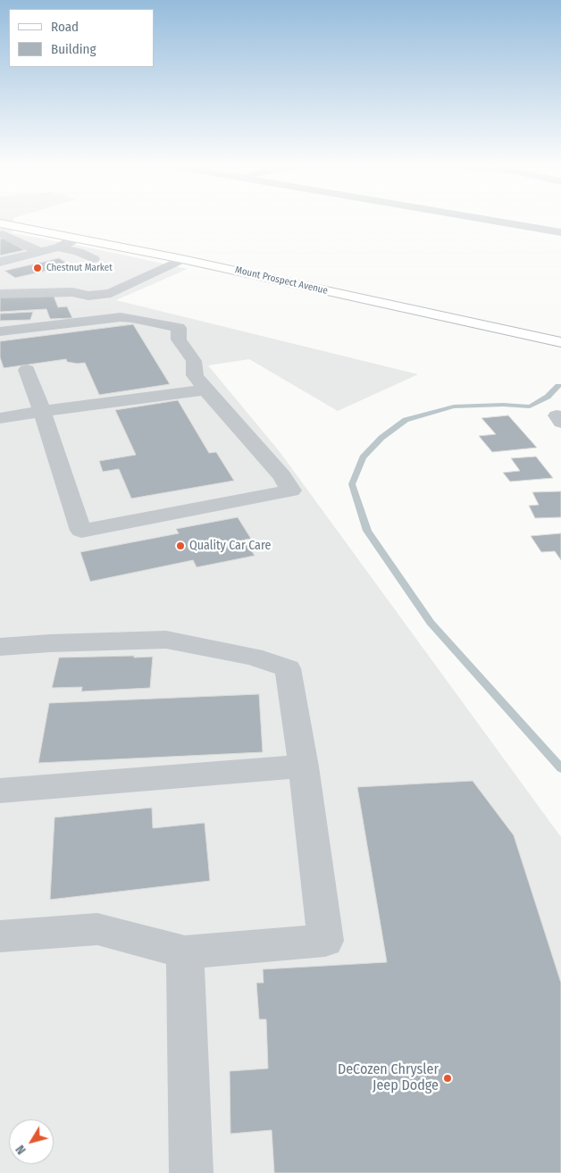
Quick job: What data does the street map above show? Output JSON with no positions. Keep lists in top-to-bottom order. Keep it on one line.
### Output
{"streets":{"main road":["Mount Prospect Avenue"]},"places":["Chestnut Market","Quality Car Care","DeCozen Chrysler Jeep Dodge"],"legend":["Road","Building"],"north":"bottom left"}
